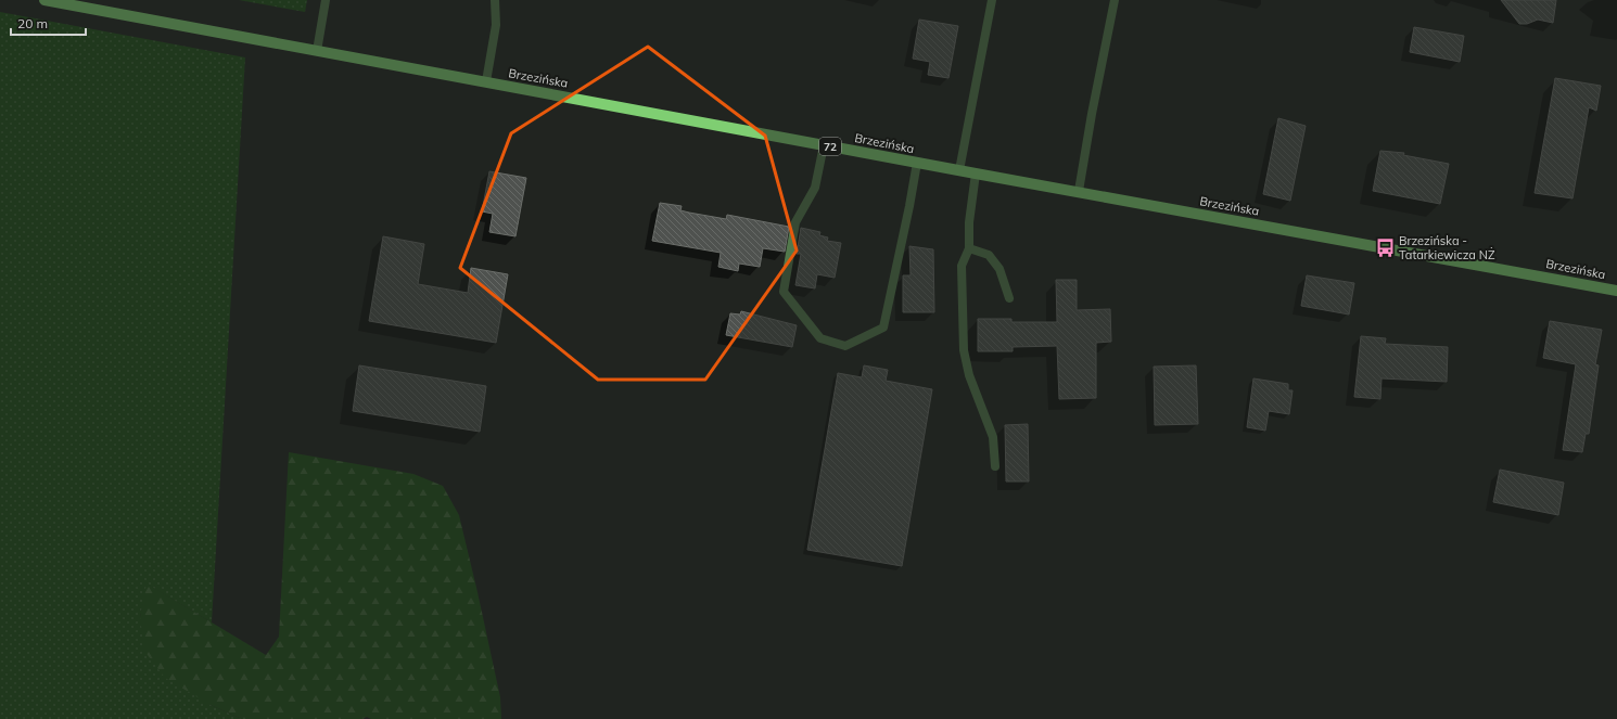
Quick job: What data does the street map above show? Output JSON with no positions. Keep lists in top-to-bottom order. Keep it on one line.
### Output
{"streets":{"main road":["Brzezińska","72"]},"places":{"bus stop":["Brzezińska - Tatarkiewicza NŻ"]},"scale_bar":"20 m"}
